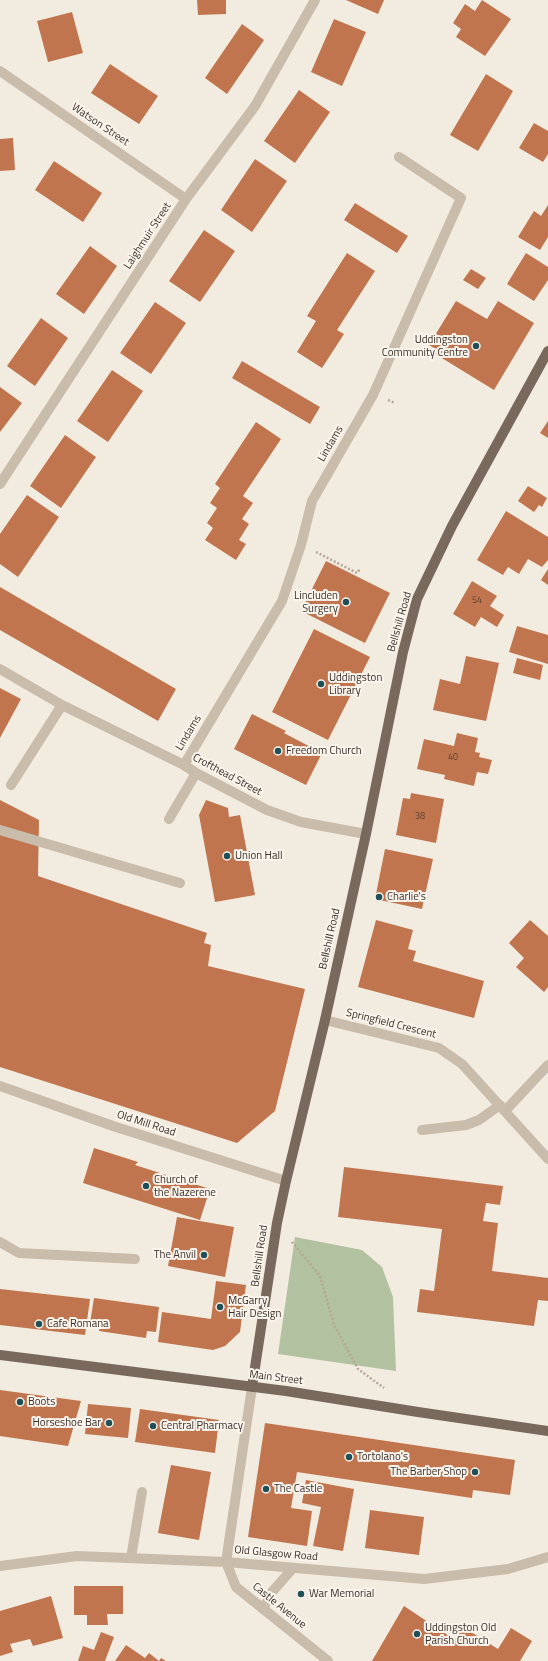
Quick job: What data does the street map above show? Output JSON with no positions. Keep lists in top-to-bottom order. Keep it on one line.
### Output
{"streets":{"main road":["Bellshill Road","Main Street"],"street":["Watson Street","Laighmuir Street","Lindams","Crofthead Street","Springfield Crescent","Old Mill Road","Old Glasgow Road","Castle Avenue"]},"crossings":[["Watson Street","Laighmuir Street"],["Lindams","Crofthead Street"],["Bellshill Road","Crofthead Street"],["Bellshill Road","Springfield Crescent"],["Bellshill Road","Old Mill Road"],["Bellshill Road","Main Street"],["Bellshill Road","Old Glasgow Road"],["Bellshill Road","Castle Avenue"],["Old Glasgow Road","Castle Avenue"]],"places":["Uddingston Community Centre","Lincluden Surgery","Uddingston Library","Freedom Church","Union Hall","Charlie's","Church of the Nazerene","The Anvil","McGarry Hair Design","Cafe Romana","Boots","Horseshoe Bar","Central Pharmacy","Tortolano's","The Barber Shop","The Castle","War Memorial","Uddingston Old Parish Church"],"house_numbers":["54","40","38"]}
